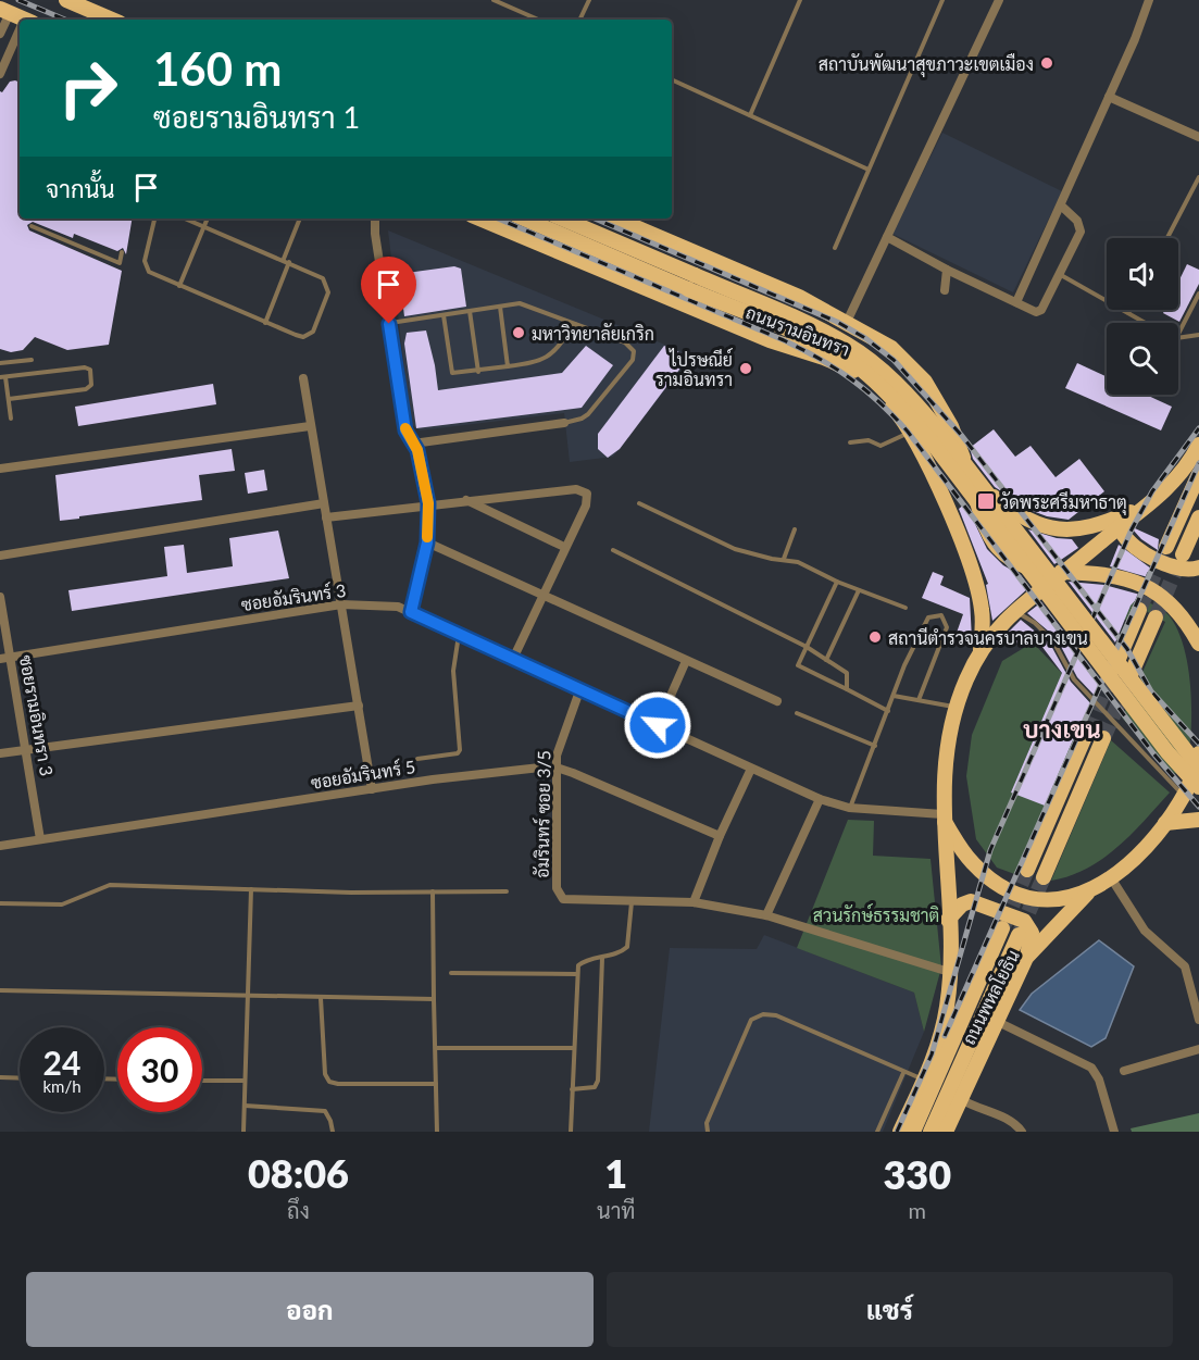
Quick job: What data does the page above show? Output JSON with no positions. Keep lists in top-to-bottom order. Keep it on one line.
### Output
{"streets":{"main road":["ถนนรามอินทรา","ถนนพหลโยธิน"],"street":["ซอยอัมรินทร์ 3","ซอยรามอินทรา 3","ซอยอัมรินทร์ 5","อัมรินทร์ ซอย 3/5"]},"crossings":[["ถนนรามอินทรา","ถนนพหลโยธิน"],["ซอยอัมรินทร์ 3","ซอยรามอินทรา 3"],["ซอยอัมรินทร์ 3","อัมรินทร์ ซอย 3/5"],["ซอยอัมรินทร์ 3","ถนนพหลโยธิน"],["ซอยรามอินทรา 3","ซอยอัมรินทร์ 5"],["ซอยอัมรินทร์ 5","อัมรินทร์ ซอย 3/5"]],"districts":["บางเขน"],"parks":["สวนรักษ์ธรรมชาติ"],"places":{"other":["สถาบันพัฒนาสุขภาวะเขตเมือง","มหาวิทยาลัยเกริก","ไปรษณีย์ รามอินทรา","สถานีตำรวจนครบาลบางเขน"],"transit":["วัดพระศรีมหาธาตุ"]},"page":{"turn":["160 m","ซอยรามอินทรา 1"],"then":"จากนั้น","speed":"24 km/h","limit":"30","eta":["08:06","ถึง","1","นาที","330","m"],"buttons":["ออก","แชร์"]}}
